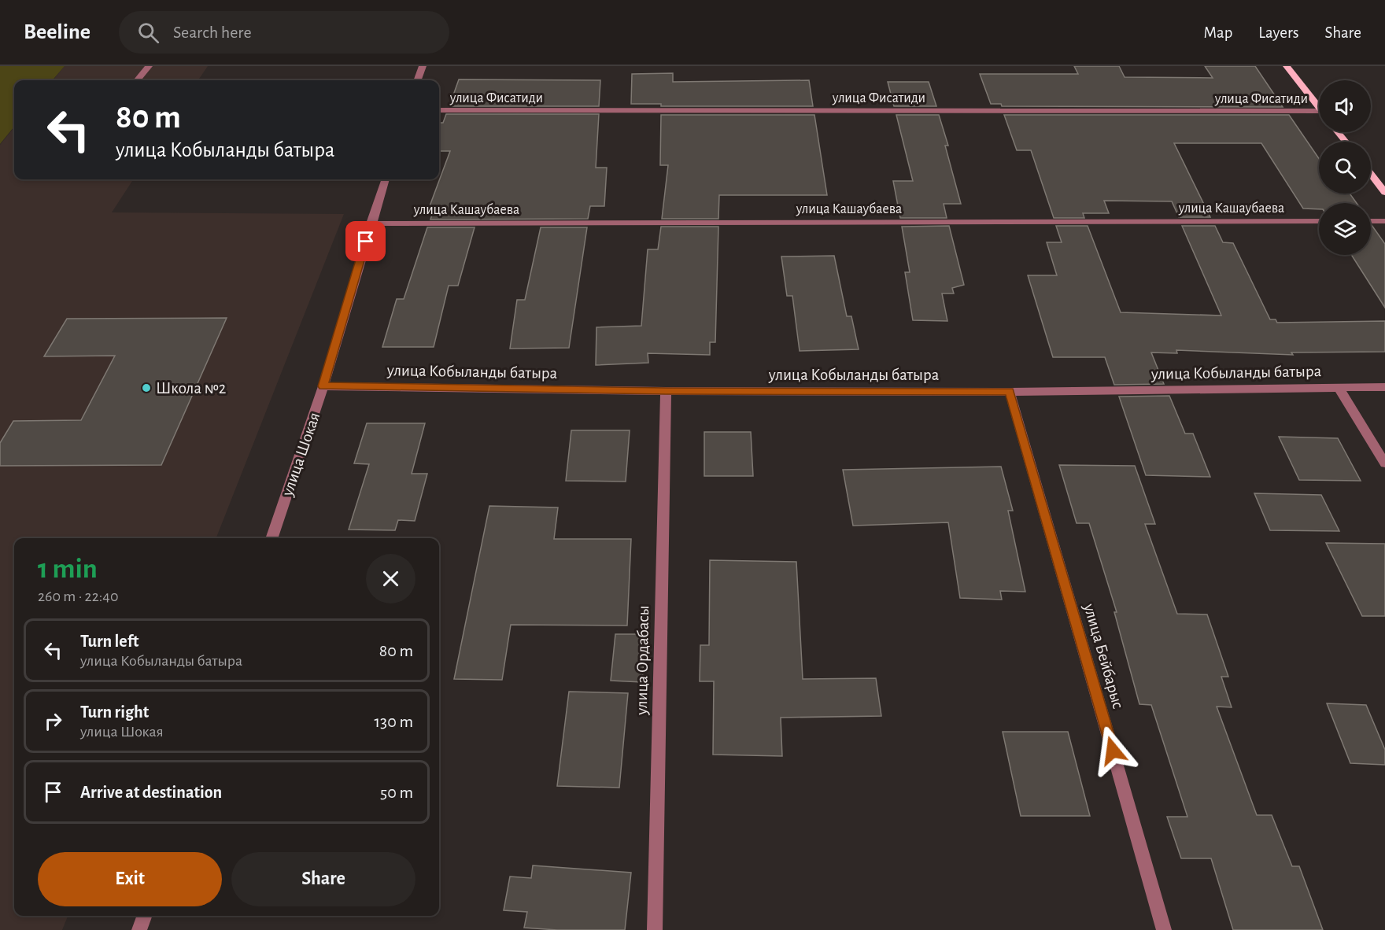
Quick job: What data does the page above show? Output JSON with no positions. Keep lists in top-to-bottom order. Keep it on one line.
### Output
{"streets":{"street":["улица Фисатиди","улица Кашаубаева","улица Кобыланды батыра","улица Шокая","улица Бейбарыс","улица Ордабасы"]},"crossings":[["улица Кашаубаева","улица Шокая"],["улица Кобыланды батыра","улица Шокая"],["улица Кобыланды батыра","улица Бейбарыс"],["улица Кобыланды батыра","улица Ордабасы"]],"places":["Школа №2"],"page":{"header":"Beeline","search":"Search here","nav":["Map","Layers","Share"],"turn":["80 m","улица Кобыланды батыра"],"heading":["1 min","260 m · 22:40"],"list":[{"name":"Turn left","note":"улица Кобыланды батыра","value":"80 m"},{"name":"Turn right","note":"улица Шокая","value":"130 m"},{"name":"Arrive at destination","value":"50 m"}],"buttons":["Exit","Share"]}}
